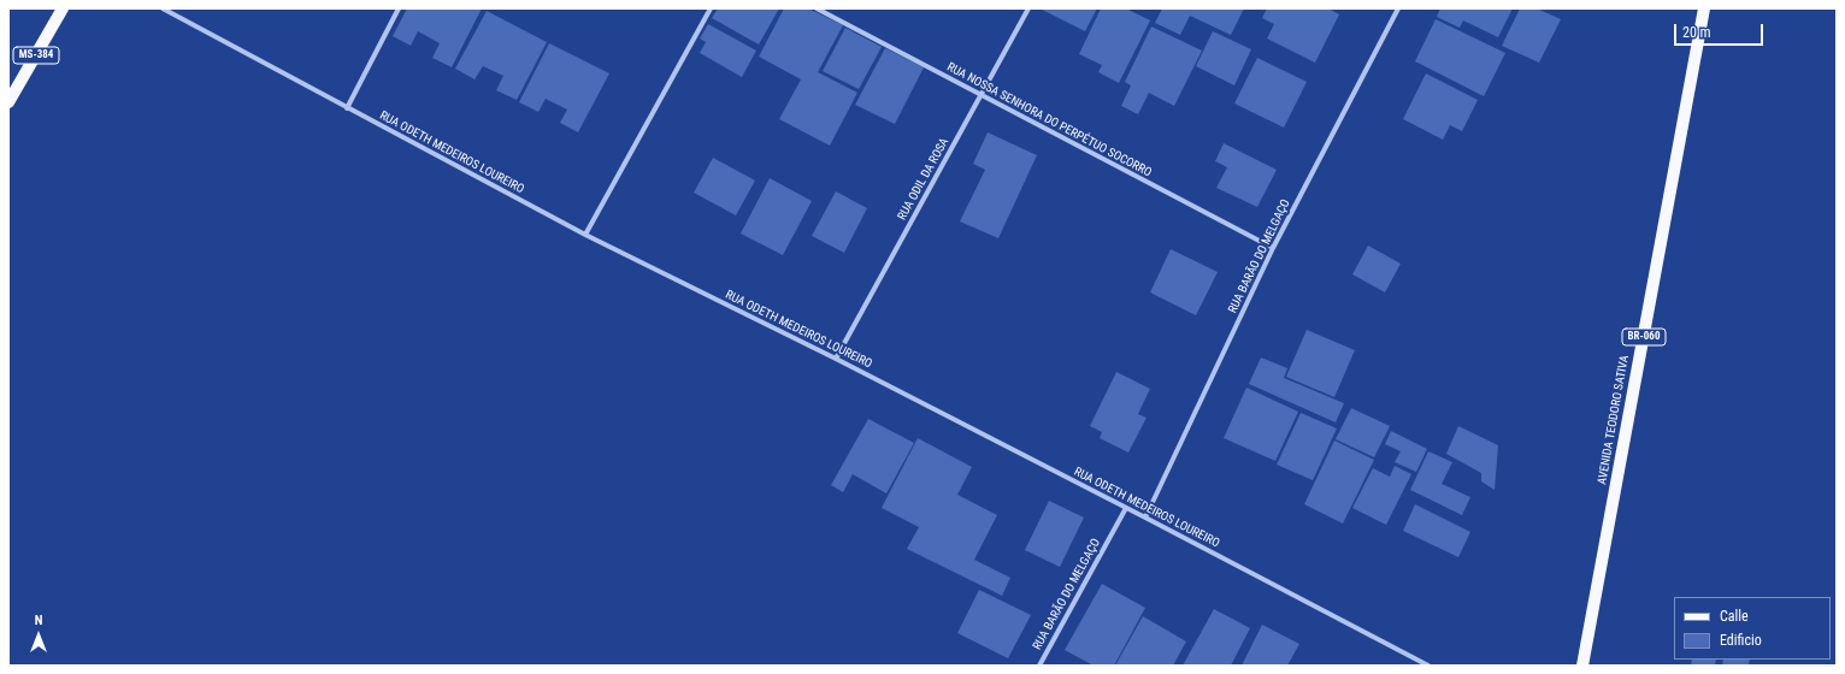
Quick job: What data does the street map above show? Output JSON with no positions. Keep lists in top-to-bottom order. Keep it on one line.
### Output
{"streets":{"main road":["MS-384","BR-060","AVENIDA TEODORO SATIVA"],"street":["RUA NOSSA SENHORA DO PERPÉTUO SOCORRO","RUA ODETH MEDEIROS LOUREIRO","RUA ODIL DA ROSA","RUA BARÃO DO MELGAÇO"]},"crossings":[["RUA NOSSA SENHORA DO PERPÉTUO SOCORRO","RUA ODIL DA ROSA"],["RUA NOSSA SENHORA DO PERPÉTUO SOCORRO","RUA BARÃO DO MELGAÇO"],["RUA ODETH MEDEIROS LOUREIRO","RUA ODIL DA ROSA"],["RUA ODETH MEDEIROS LOUREIRO","RUA BARÃO DO MELGAÇO"]],"legend":["Calle","Edificio"],"scale_bar":"20 m","north":"top"}
